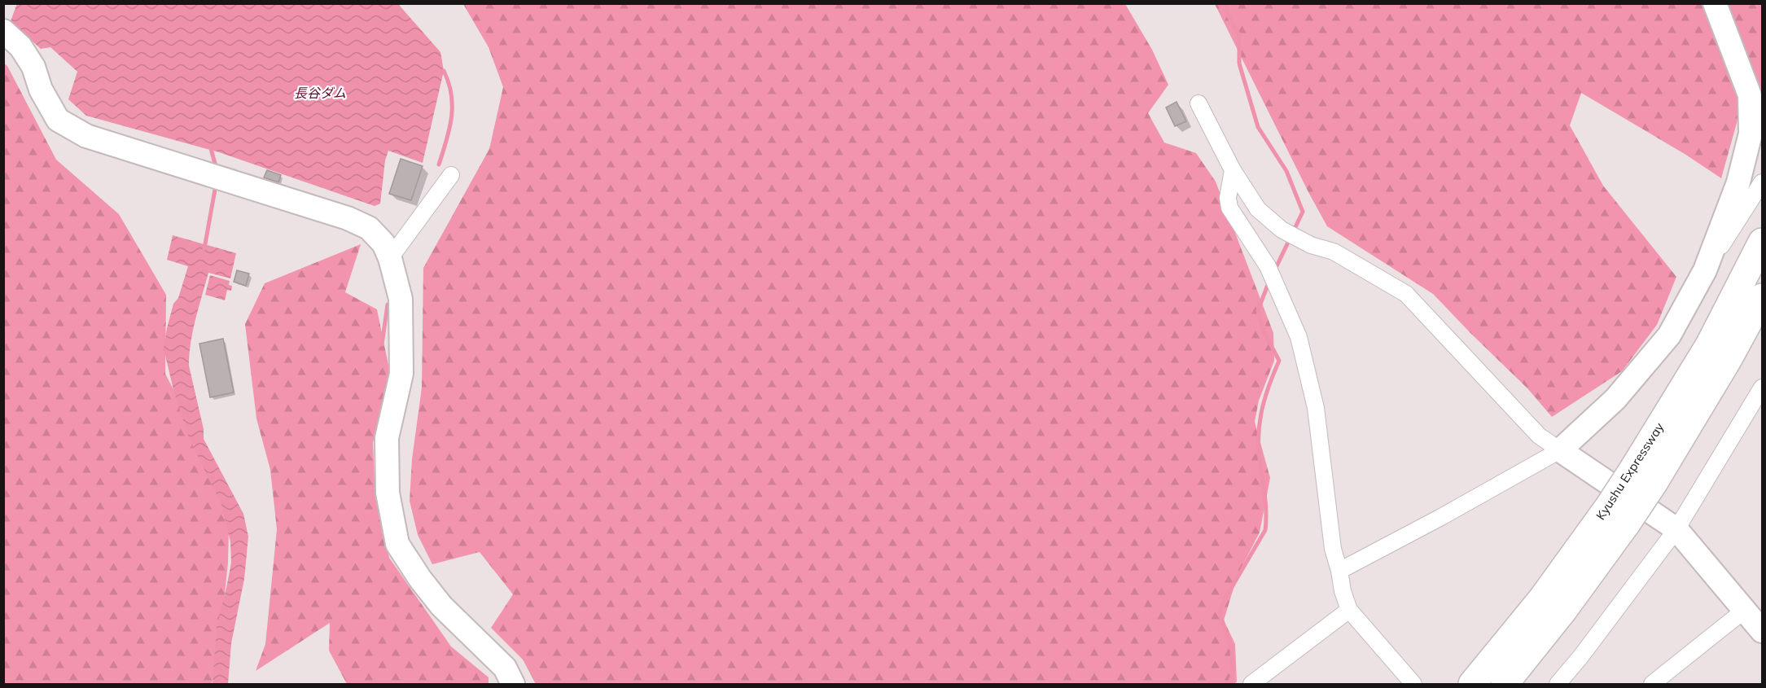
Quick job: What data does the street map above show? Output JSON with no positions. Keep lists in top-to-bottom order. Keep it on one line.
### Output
{"streets":{"highway":["Kyushu Expressway"]},"water":["長谷ダム"]}
